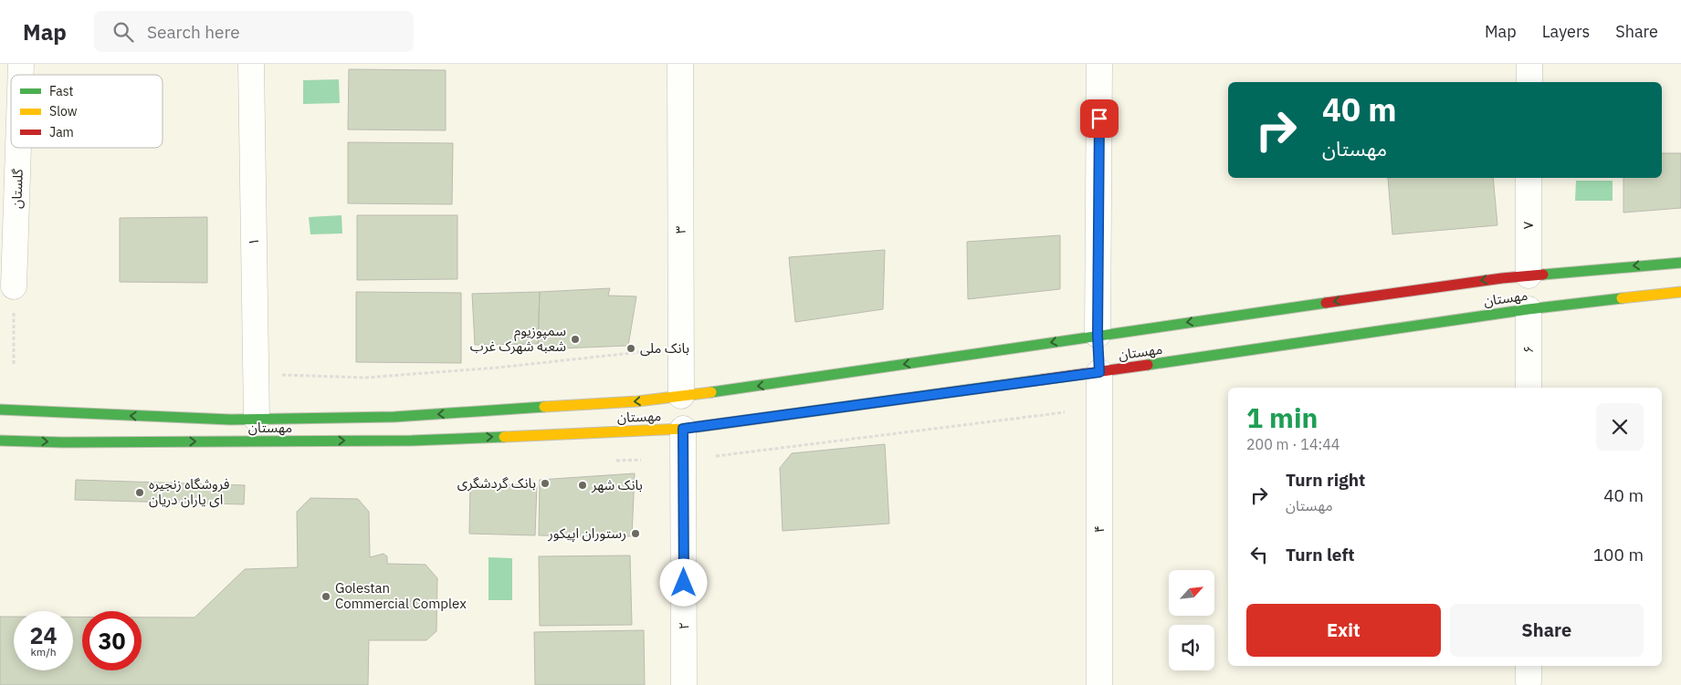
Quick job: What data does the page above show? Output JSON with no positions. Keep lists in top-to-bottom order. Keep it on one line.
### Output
{"streets":{"street":["گلستان","۷","۳","۱","مهستان","۶","۴","۲"]},"crossings":[["۱","مهستان"],["مهستان","۶"],["مهستان","۴"],["مهستان","۲"]],"places":["سمپوزیوم شعبه شهرک غرب","بانک ملی","بانک گردشگری","بانک شهر","فروشگاه زنجیره ای یاران دریان","رستوران اپیکور","Golestan Commercial Complex"],"legend":["Fast","Slow","Jam"],"north":"top right","page":{"header":"Map","search":"Search here","nav":["Map","Layers","Share"],"turn":["40 m","مهستان"],"heading":["1 min","200 m · 14:44"],"list":[{"name":"Turn right","note":"مهستان","value":"40 m"},{"name":"Turn left","value":"100 m"}],"buttons":["Exit","Share"],"speed":"24 km/h","limit":"30"}}
